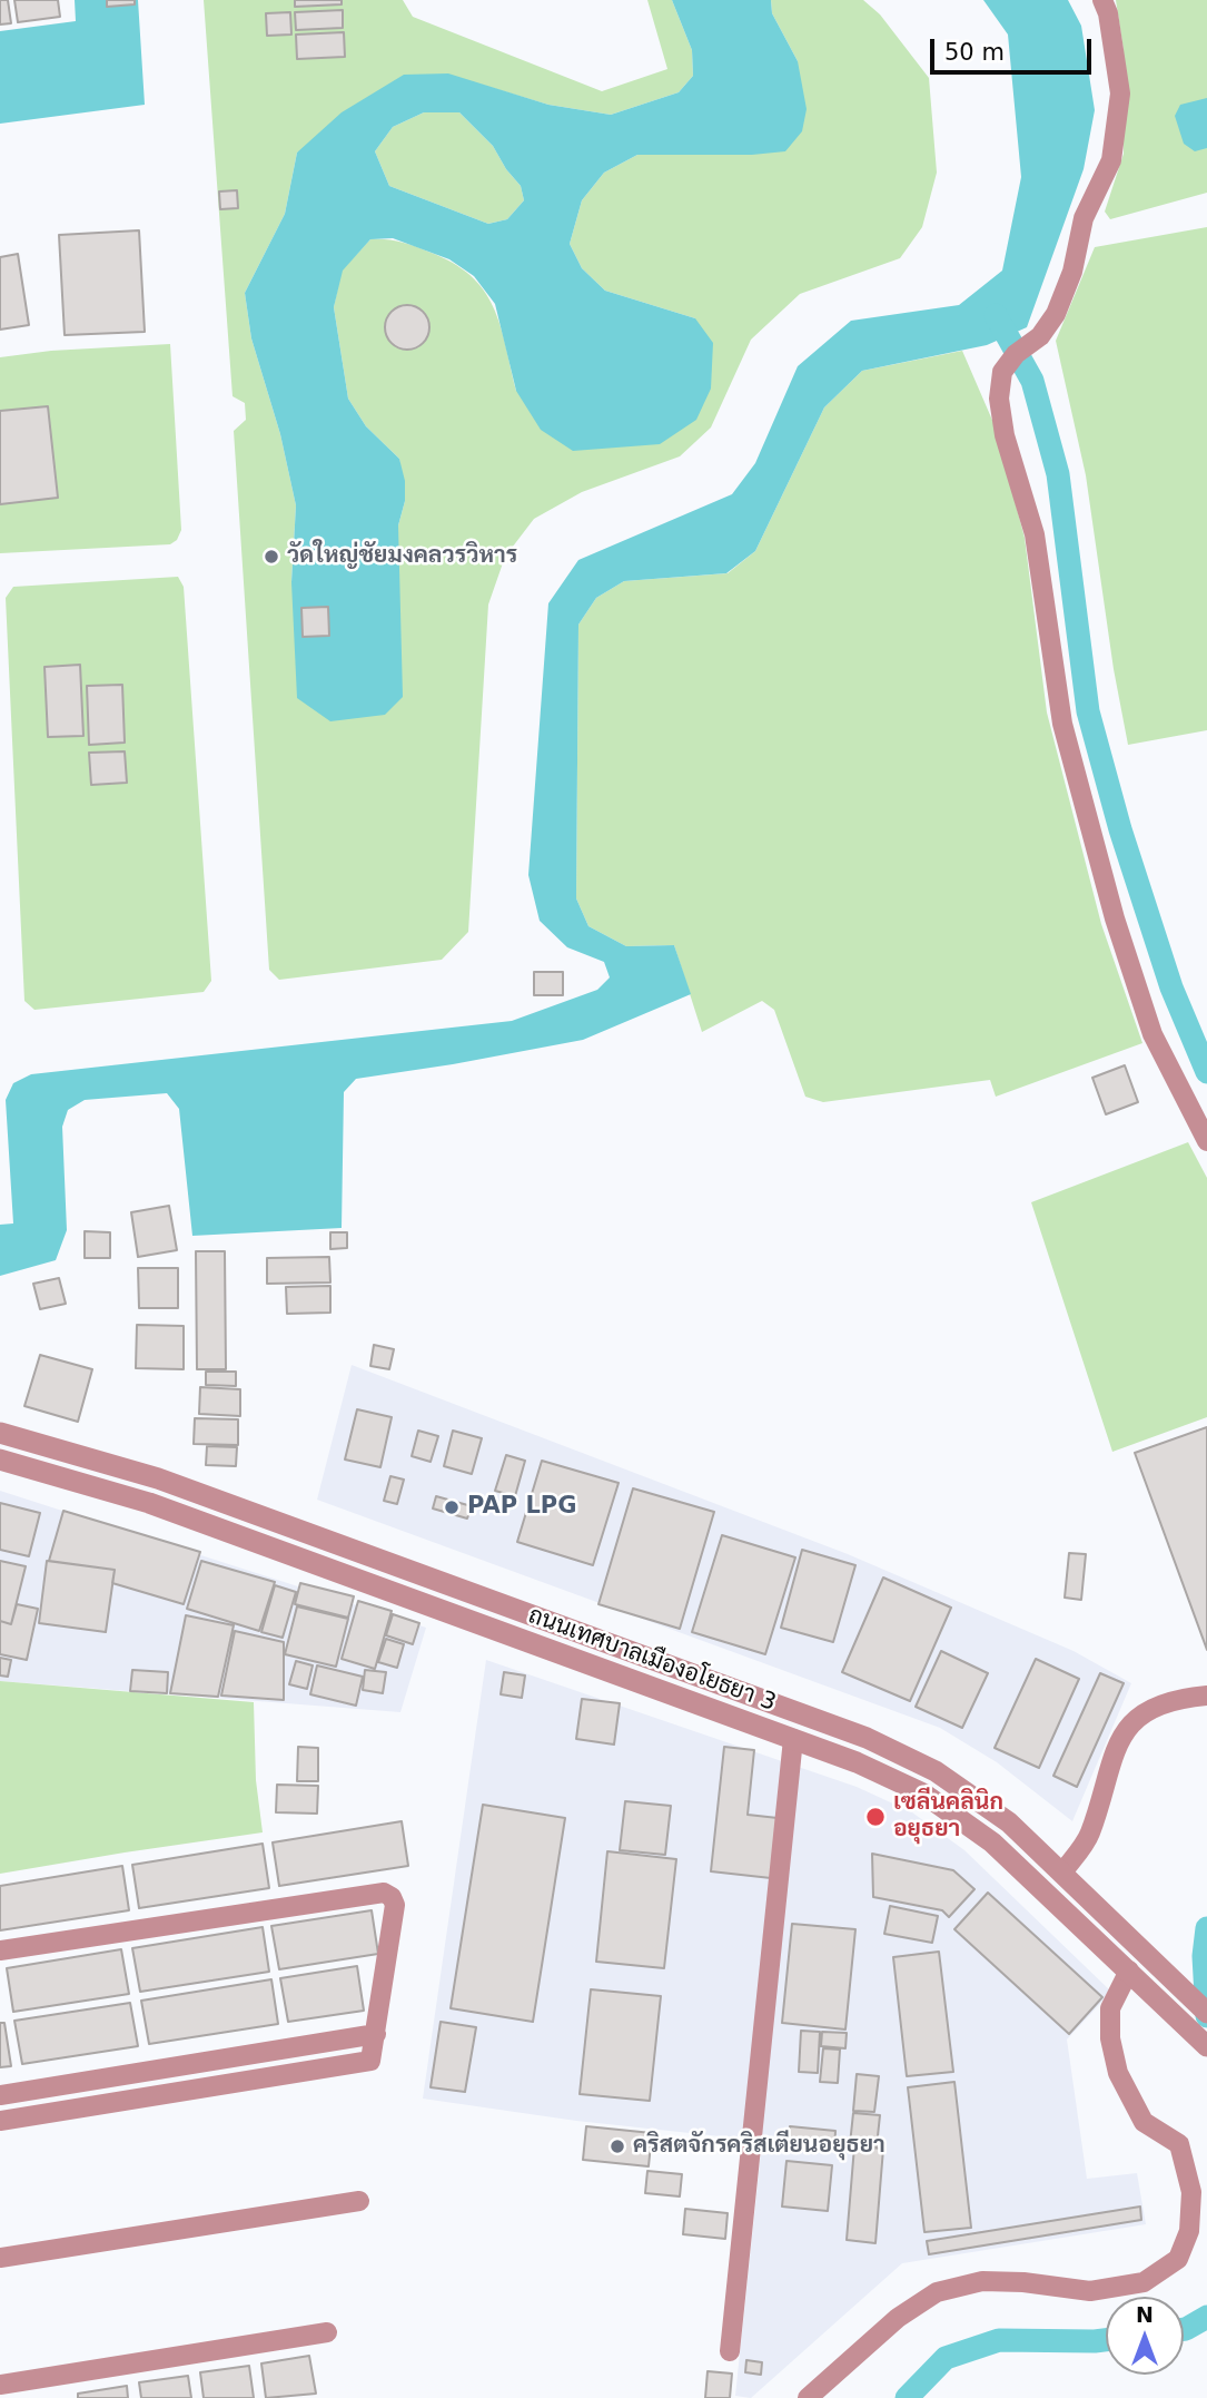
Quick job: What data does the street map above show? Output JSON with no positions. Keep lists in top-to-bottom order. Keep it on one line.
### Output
{"streets":{"street":["ถนนเทศบาลเมืองอโยธยา 3"]},"places":["วัดใหญ่ชัยมงคลวรวิหาร","PAP LPG","เซลีนคลินิก อยุธยา","คริสตจักรคริสเตียนอยุธยา"],"scale_bar":"50 m","north":"top"}
